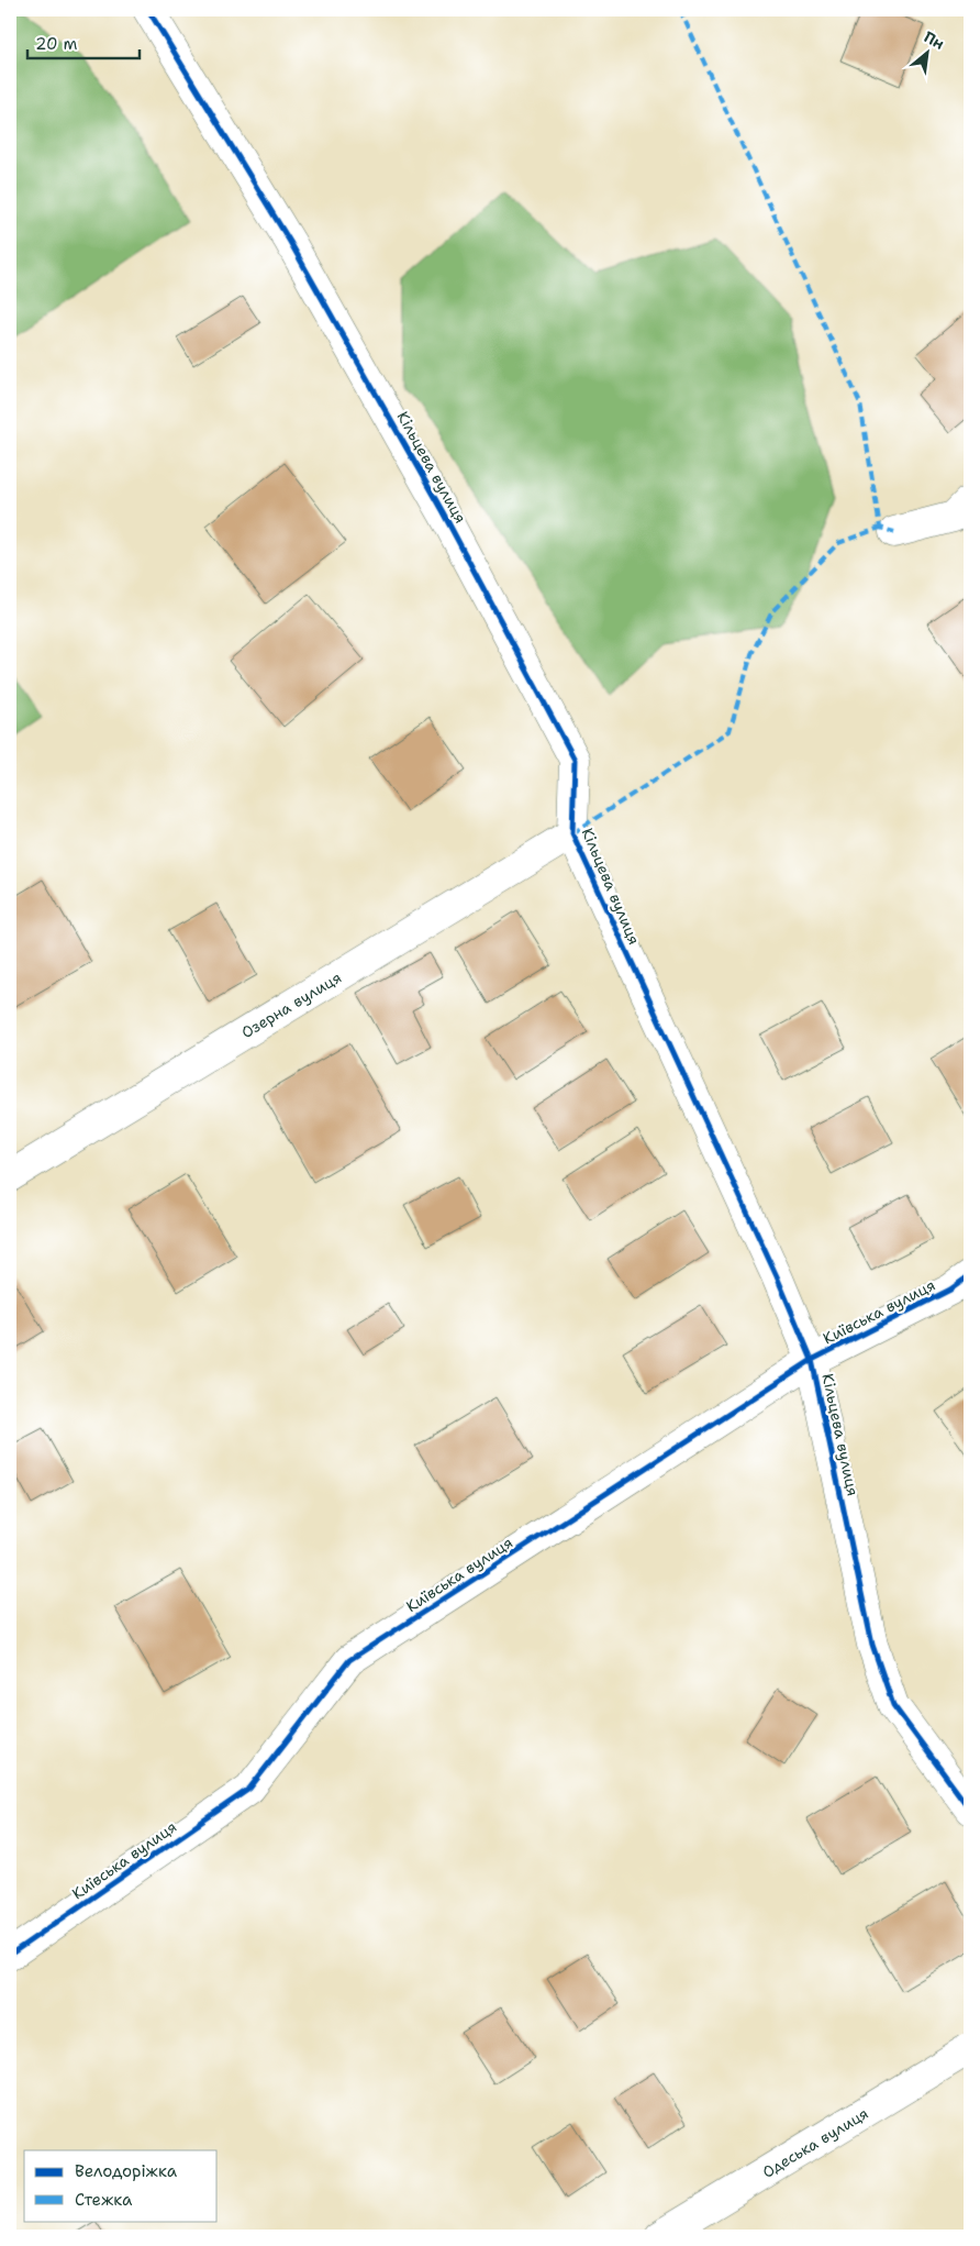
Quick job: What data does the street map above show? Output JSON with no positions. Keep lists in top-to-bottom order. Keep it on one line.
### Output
{"streets":{"street":["Кільцева вулиця","Озерна вулиця","Київська вулиця","Одеська вулиця"]},"crossings":[["Кільцева вулиця","Озерна вулиця"],["Кільцева вулиця","Київська вулиця"]],"legend":["Велодоріжка","Стежка"],"scale_bar":"20 m","north":"top right"}
